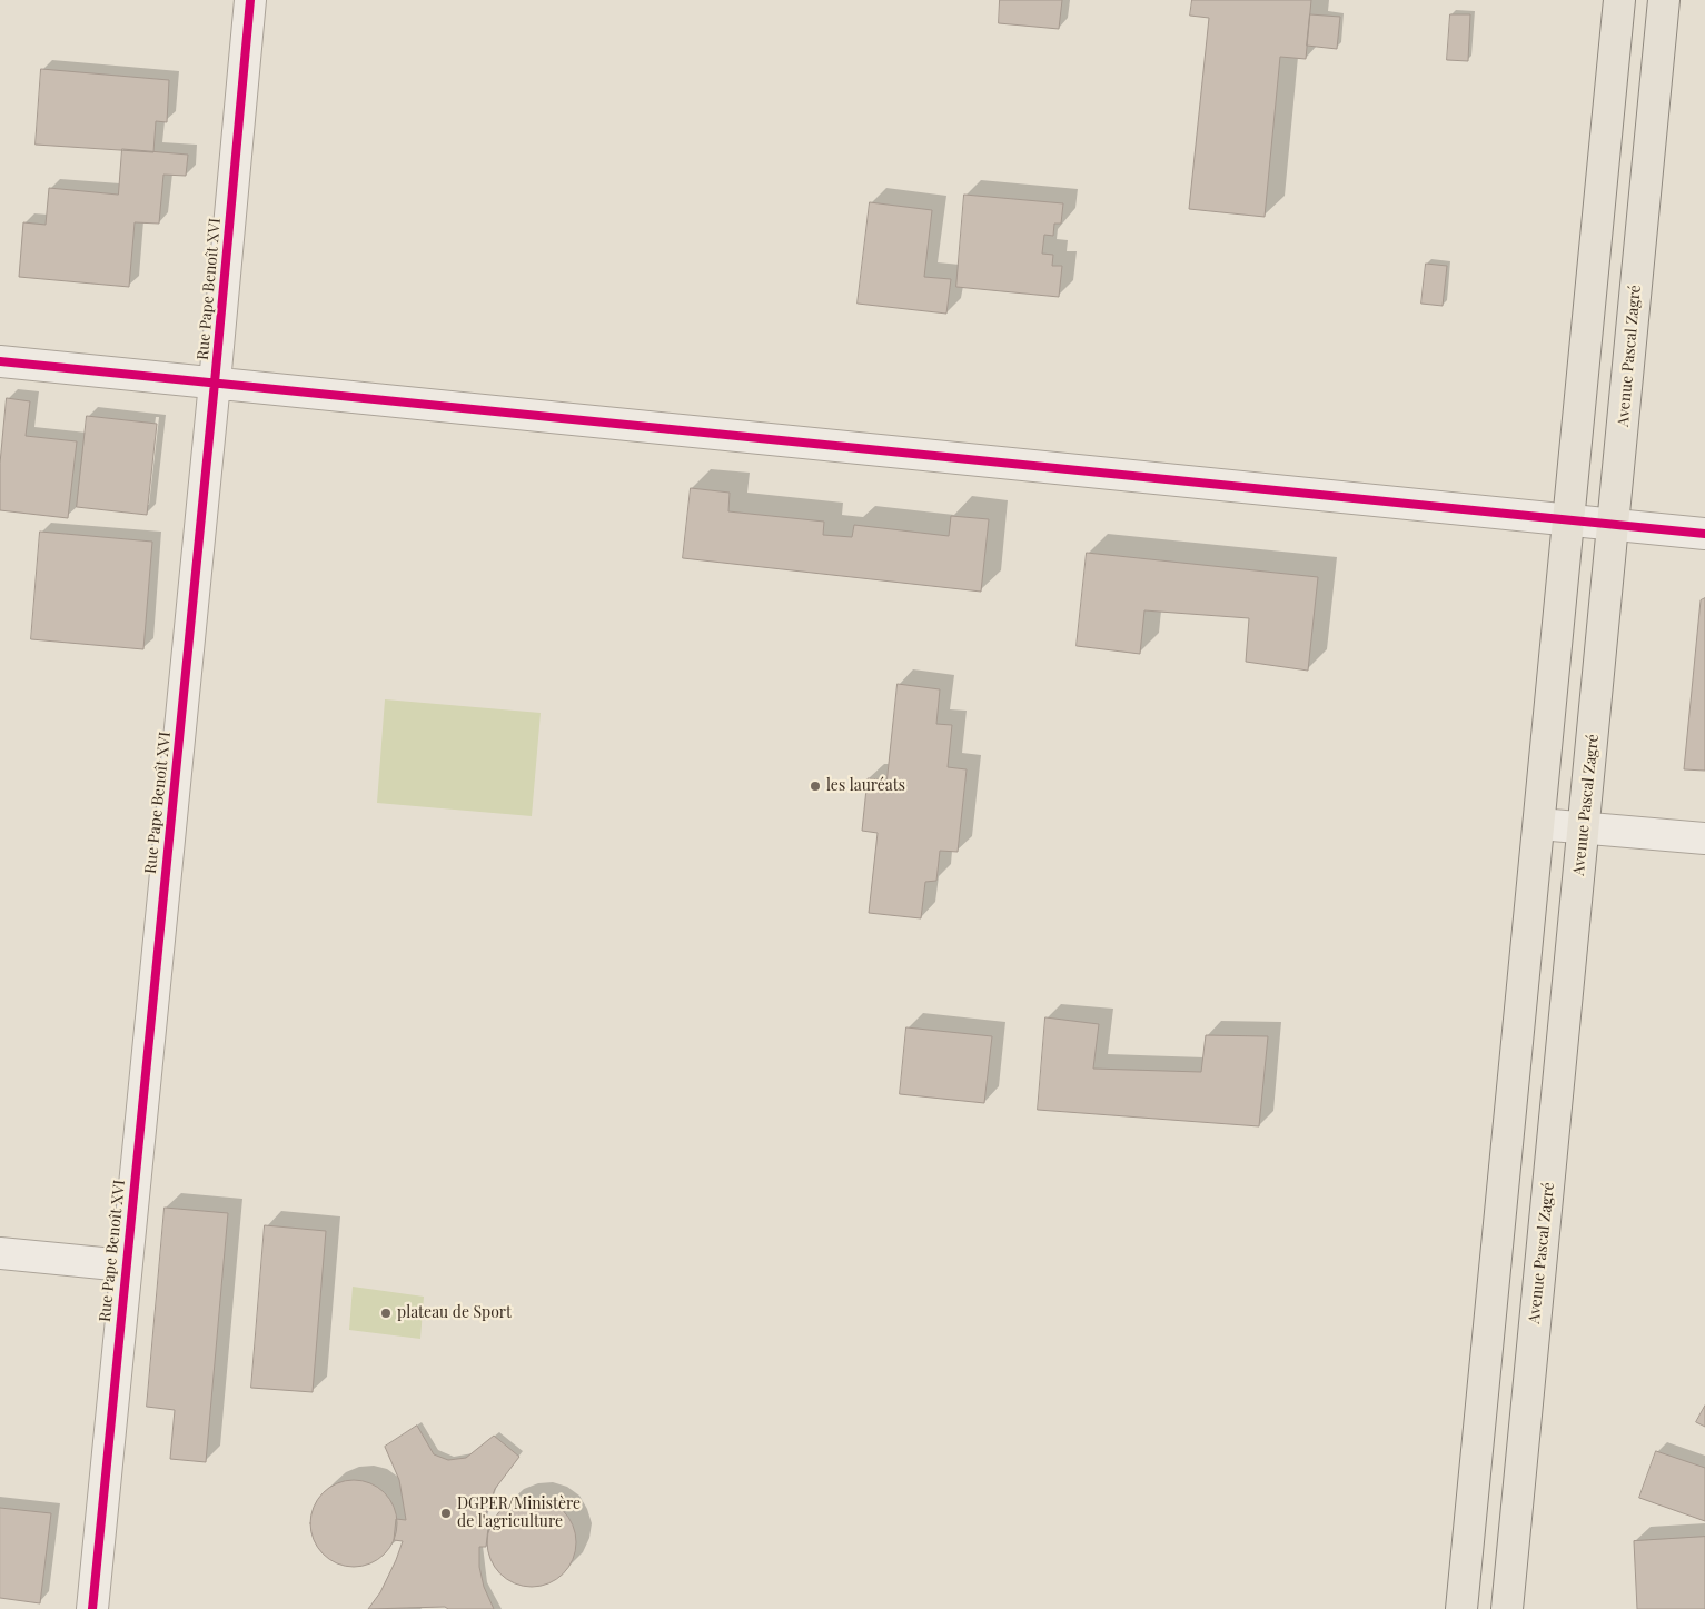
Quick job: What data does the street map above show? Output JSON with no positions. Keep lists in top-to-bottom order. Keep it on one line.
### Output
{"streets":{"main road":["Avenue Pascal Zagré"],"street":["Rue Pape Benoît XVI"]},"places":["les lauréats","plateau de Sport","DGPER/Ministère de l'agriculture"]}
